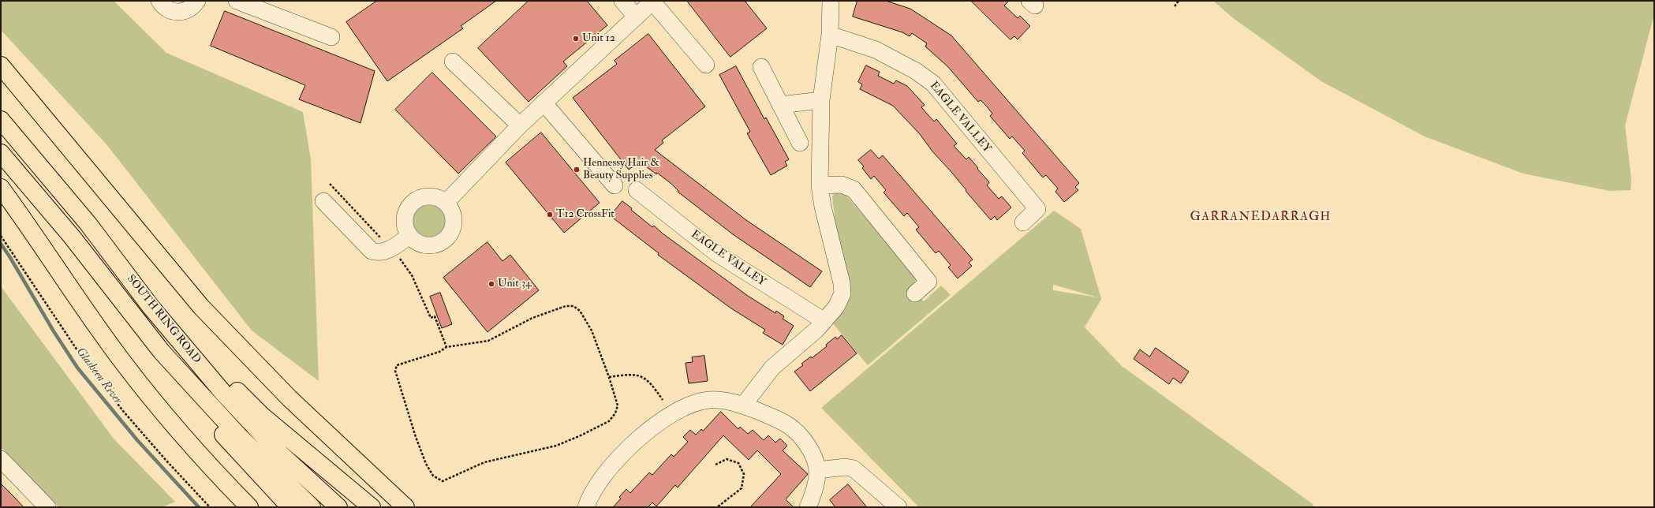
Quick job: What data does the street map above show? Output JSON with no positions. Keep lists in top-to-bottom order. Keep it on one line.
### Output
{"streets":{"main road":["SOUTH RING ROAD"],"street":["EAGLE VALLEY"]},"districts":["GARRANEDARRAGH"],"water":["Glasheen River"],"places":["Unit 12","Hennessy Hair & Beauty Supplies","T12 CrossFit","Unit 34"]}
